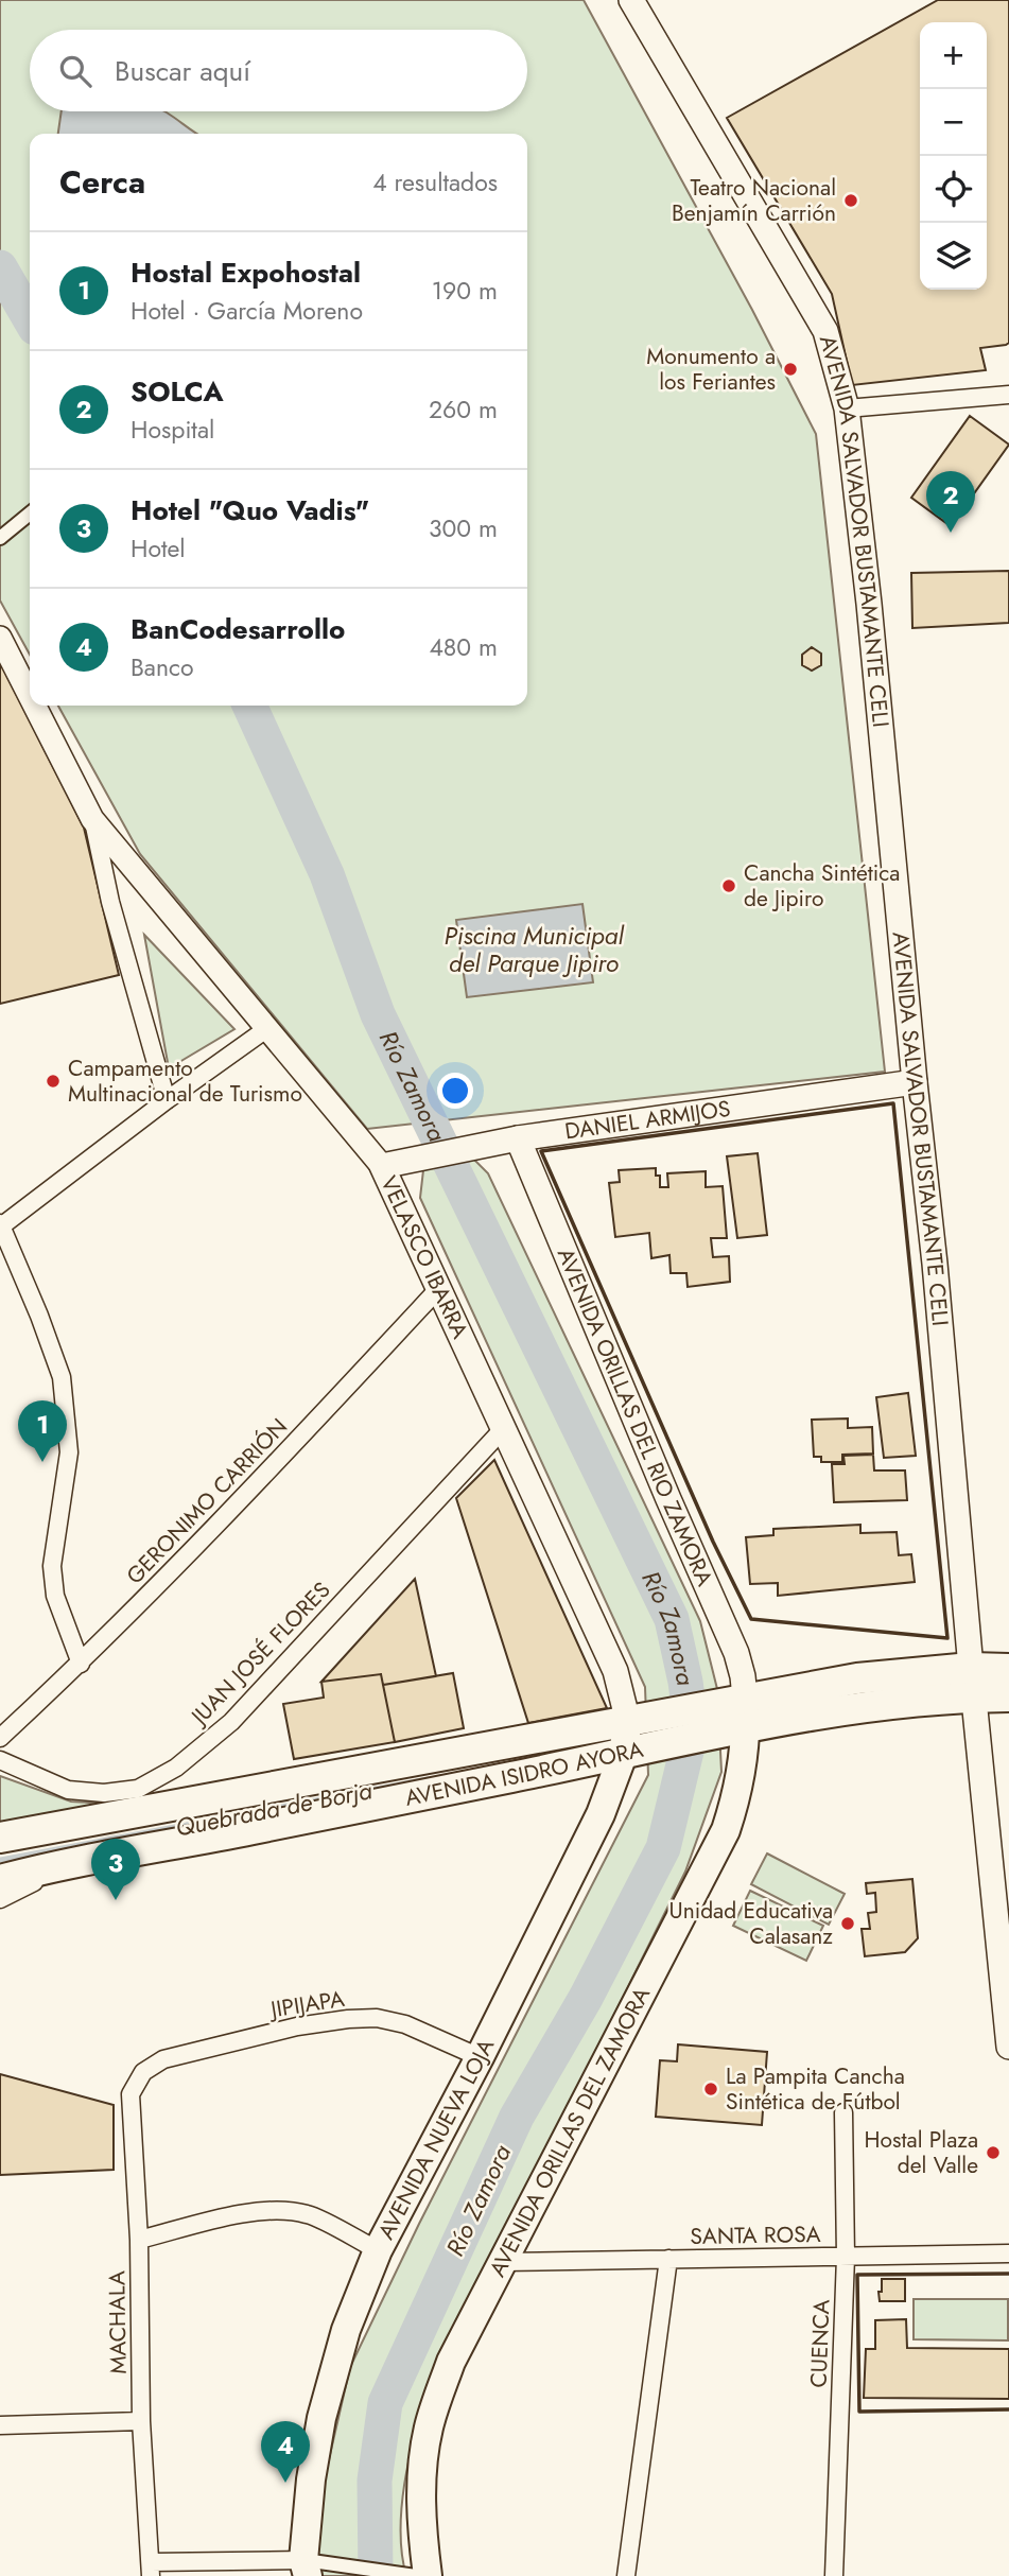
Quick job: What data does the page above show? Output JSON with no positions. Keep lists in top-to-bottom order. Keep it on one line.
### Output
{"streets":{"highway":["AVENIDA ISIDRO AYORA"],"main road":["AVENIDA SALVADOR BUSTAMANTE CELI","DANIEL ARMIJOS","VELASCO IBARRA","AVENIDA ORILLAS DEL RIO ZAMORA","AVENIDA ORILLAS DEL ZAMORA","AVENIDA NUEVA LOJA"],"street":["GERONIMO CARRIÓN","JUAN JOSÉ FLORES","JIPIJAPA","SANTA ROSA","MACHALA","CUENCA"]},"crossings":[["AVENIDA SALVADOR BUSTAMANTE CELI","DANIEL ARMIJOS"],["AVENIDA SALVADOR BUSTAMANTE CELI","AVENIDA ISIDRO AYORA"],["DANIEL ARMIJOS","VELASCO IBARRA"],["DANIEL ARMIJOS","AVENIDA ORILLAS DEL RIO ZAMORA"],["VELASCO IBARRA","GERONIMO CARRIÓN"],["VELASCO IBARRA","JUAN JOSÉ FLORES"],["VELASCO IBARRA","AVENIDA ISIDRO AYORA"],["VELASCO IBARRA","AVENIDA NUEVA LOJA"],["AVENIDA ORILLAS DEL RIO ZAMORA","AVENIDA ISIDRO AYORA"],["AVENIDA ORILLAS DEL RIO ZAMORA","AVENIDA ORILLAS DEL ZAMORA"],["AVENIDA ISIDRO AYORA","AVENIDA ORILLAS DEL ZAMORA"],["AVENIDA ISIDRO AYORA","AVENIDA NUEVA LOJA"],["JIPIJAPA","AVENIDA NUEVA LOJA"],["JIPIJAPA","MACHALA"],["AVENIDA ORILLAS DEL ZAMORA","SANTA ROSA"],["SANTA ROSA","CUENCA"]],"water":["Piscina Municipal del Parque Jipiro","Río Zamora","Quebrada de Borja"],"places":["Teatro Nacional Benjamín Carrión","Monumento a los Feriantes","Cancha Sintética de Jipiro","Campamento Multinacional de Turismo","Unidad Educativa Calasanz","La Pampita Cancha Sintética de Fútbol","Hostal Plaza del Valle"],"page":{"map_buttons":["+","−"],"search":"Buscar aquí","heading":["Cerca","4 resultados"],"list":[{"mark":"1","name":"Hostal Expohostal","note":"Hotel · García Moreno","value":"190 m"},{"mark":"2","name":"SOLCA","note":"Hospital","value":"260 m"},{"mark":"3","name":"Hotel \"Quo Vadis\"","note":"Hotel","value":"300 m"},{"mark":"4","name":"BanCodesarrollo","note":"Banco","value":"480 m"}],"pins":["2","1","3","4"]}}
